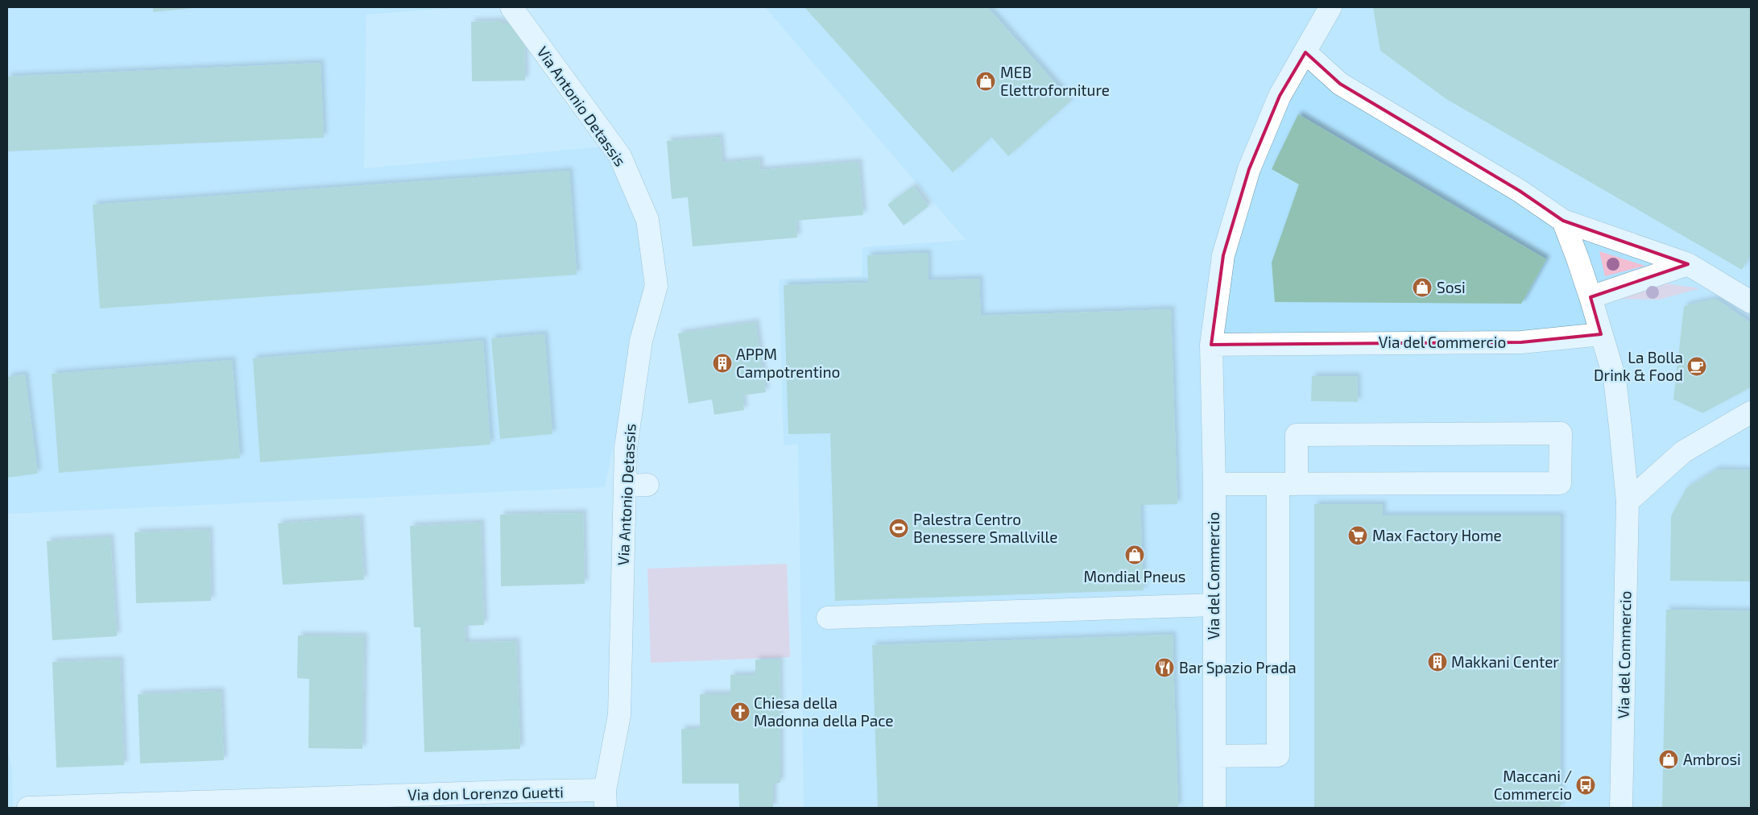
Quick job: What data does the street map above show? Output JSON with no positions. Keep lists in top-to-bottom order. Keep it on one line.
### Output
{"streets":{"street":["Via Antonio Detassis","Via del Commercio","Via don Lorenzo Guetti"]},"crossings":[["Via Antonio Detassis","Via don Lorenzo Guetti"]],"places":{"shop":["MEB Elettroforniture","Sosi","Mondial Pneus","Ambrosi"],"building":["APPM Campotrentino","Makkani Center"],"cafe":["La Bolla Drink & Food"],"sports":["Palestra Centro Benessere Smallville"],"supermarket":["Max Factory Home"],"restaurant":["Bar Spazio Prada"],"church":["Chiesa della Madonna della Pace"],"bus stop":["Maccani / Commercio"]}}
